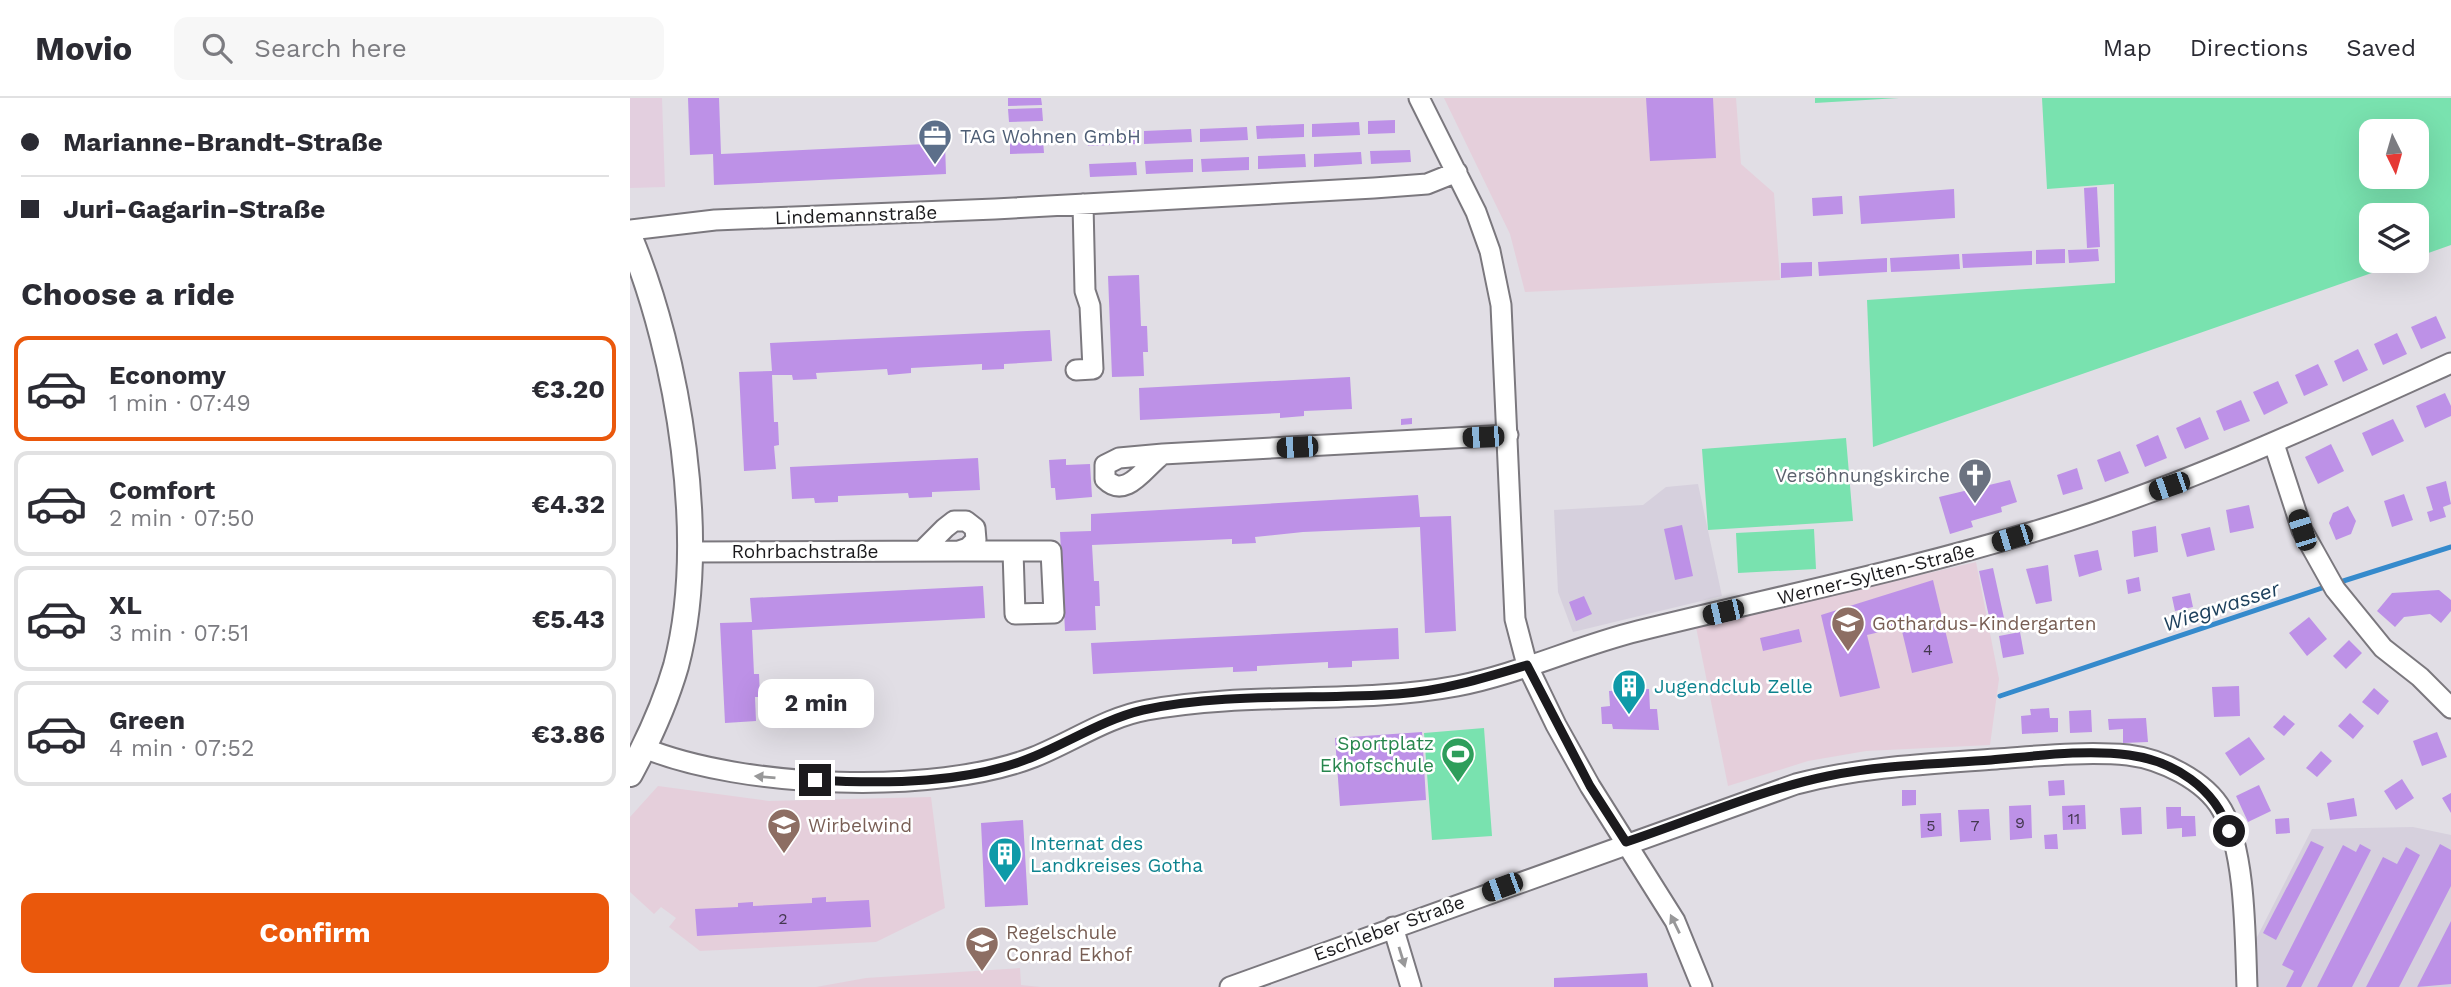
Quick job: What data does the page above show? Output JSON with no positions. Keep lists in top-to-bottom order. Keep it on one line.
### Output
{"streets":{"street":["Lindemannstraße","Rohrbachstraße","Werner-Sylten-Straße","Eschleber Straße"]},"one_way":["Werner-Sylten-Straße"],"water":["Wiegwasser"],"places":{"office":["TAG Wohnen GmbH"],"church":["Versöhnungskirche"],"school or university":["Gothardus-Kindergarten","Wirbelwind","Regelschule Conrad Ekhof"],"building":["Jugendclub Zelle","Internat des Landkreises Gotha"],"sports":["Sportplatz Ekhofschule"]},"house_numbers":["4","11","9","5","7","2"],"north":"bottom","page":{"header":"Movio","search":"Search here","nav":["Map","Directions","Saved"],"banner":["Marianne-Brandt-Straße","Juri-Gagarin-Straße"],"heading":"Choose a ride","list":[{"name":"Economy","note":"1 min · 07:49","value":"€3.20"},{"name":"Comfort","note":"2 min · 07:50","value":"€4.32"},{"name":"XL","note":"3 min · 07:51","value":"€5.43"},{"name":"Green","note":"4 min · 07:52","value":"€3.86"}],"bubble":"2 min","buttons":"Confirm"}}
